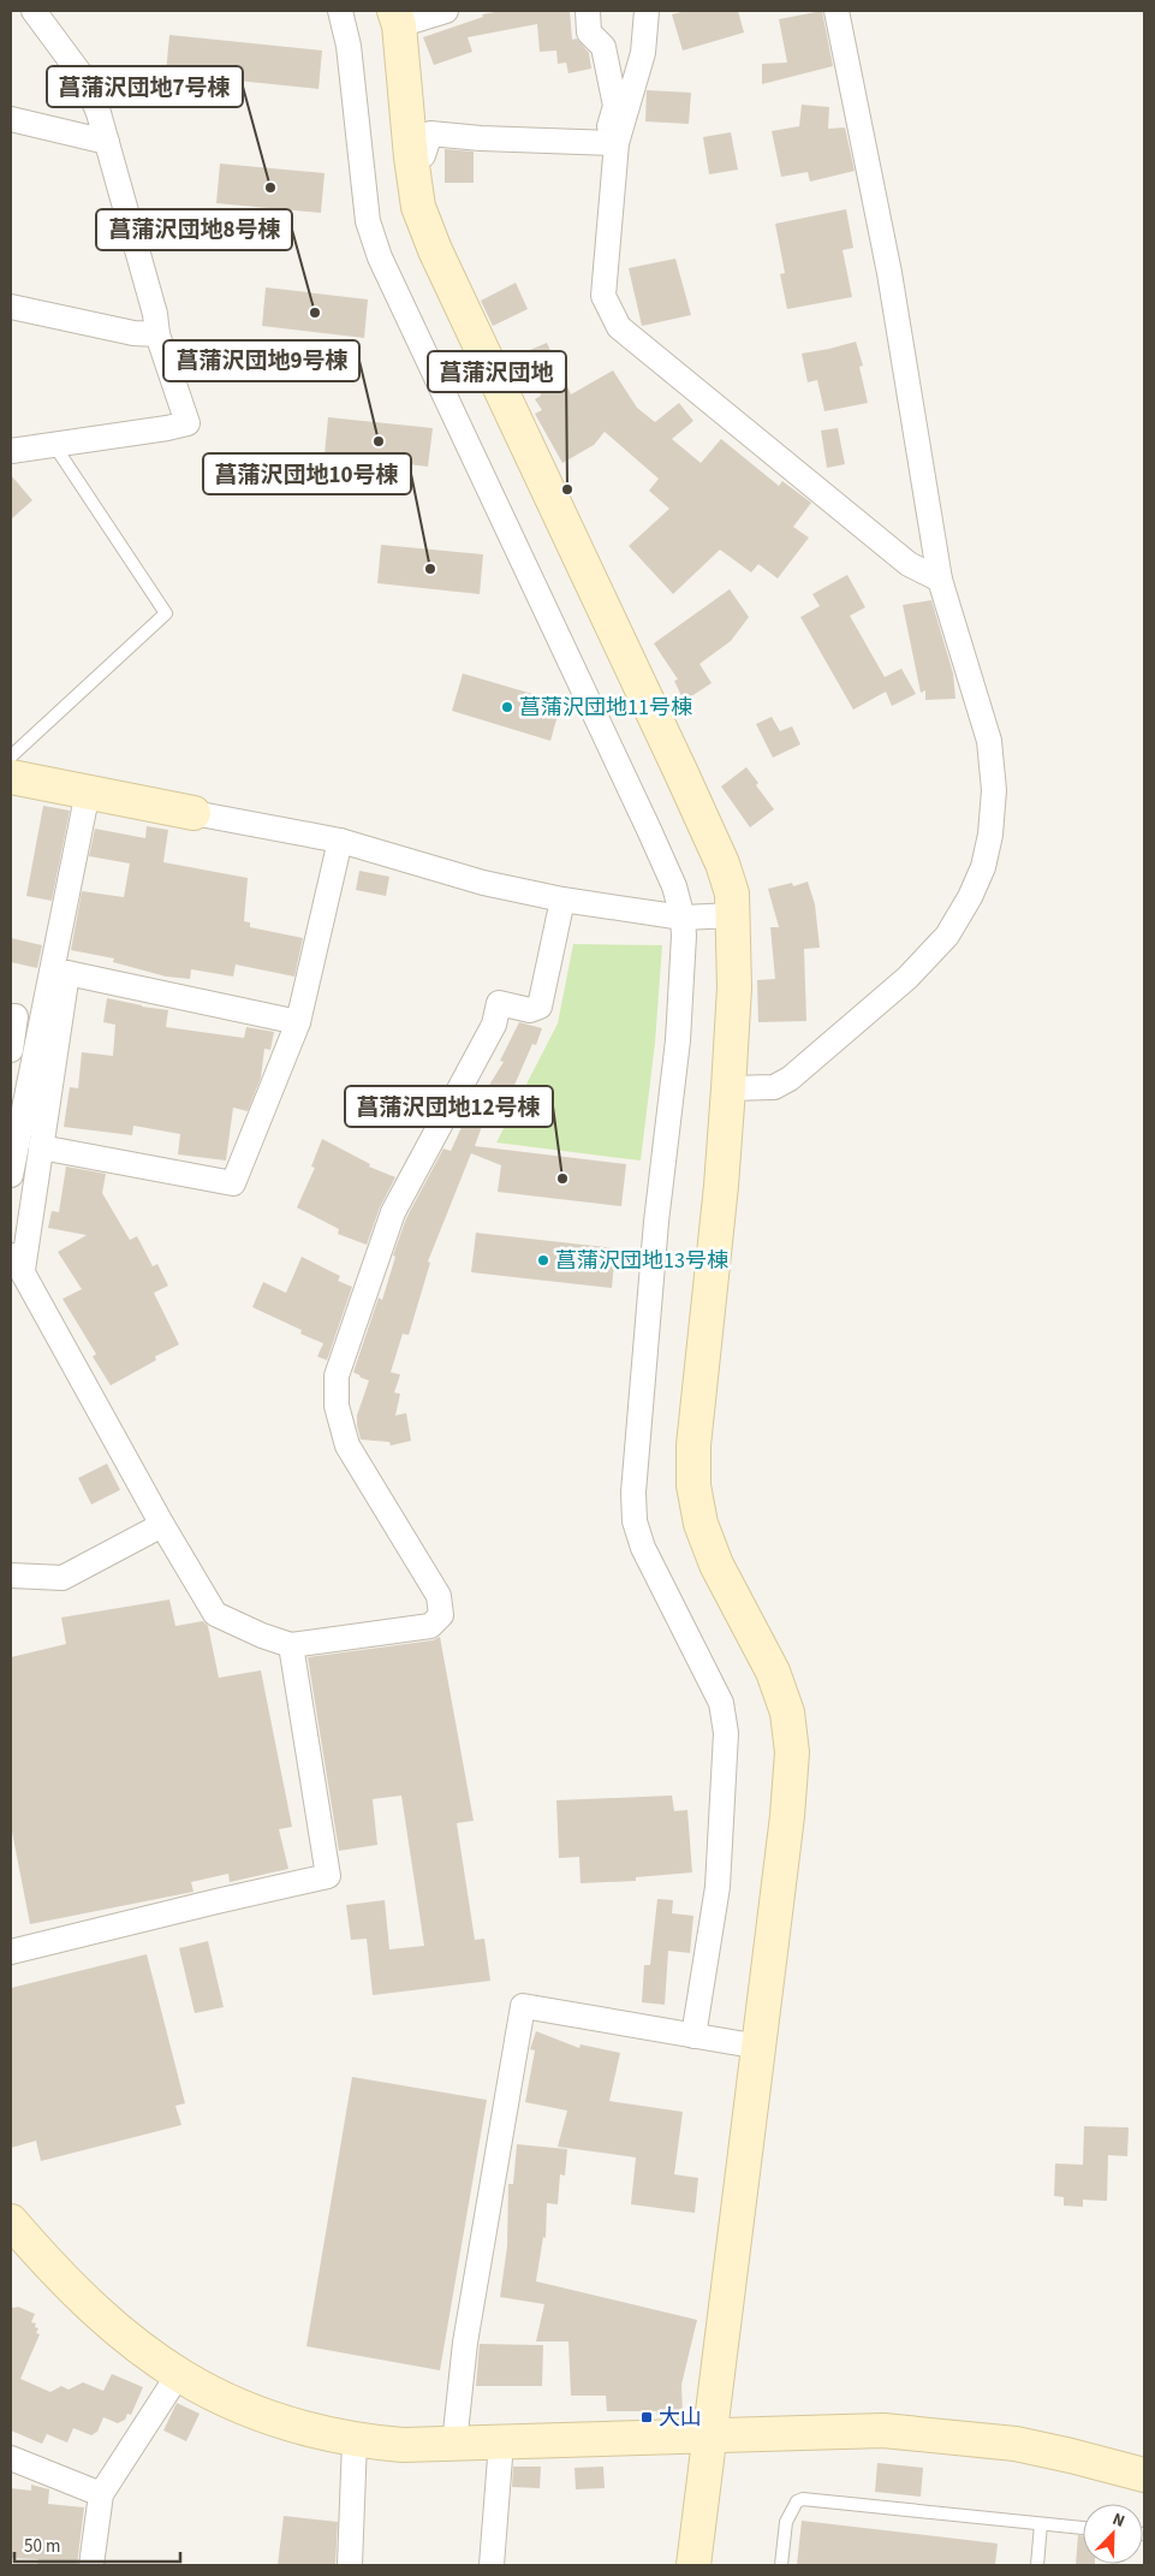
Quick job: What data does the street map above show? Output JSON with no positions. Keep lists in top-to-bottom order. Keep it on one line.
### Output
{"places":{"other":["菖蒲沢団地7号棟","菖蒲沢団地8号棟","菖蒲沢団地9号棟","菖蒲沢団地","菖蒲沢団地10号棟","菖蒲沢団地11号棟","菖蒲沢団地12号棟","菖蒲沢団地13号棟"],"transit":["大山"]},"scale_bar":"50 m","north":"top right"}
